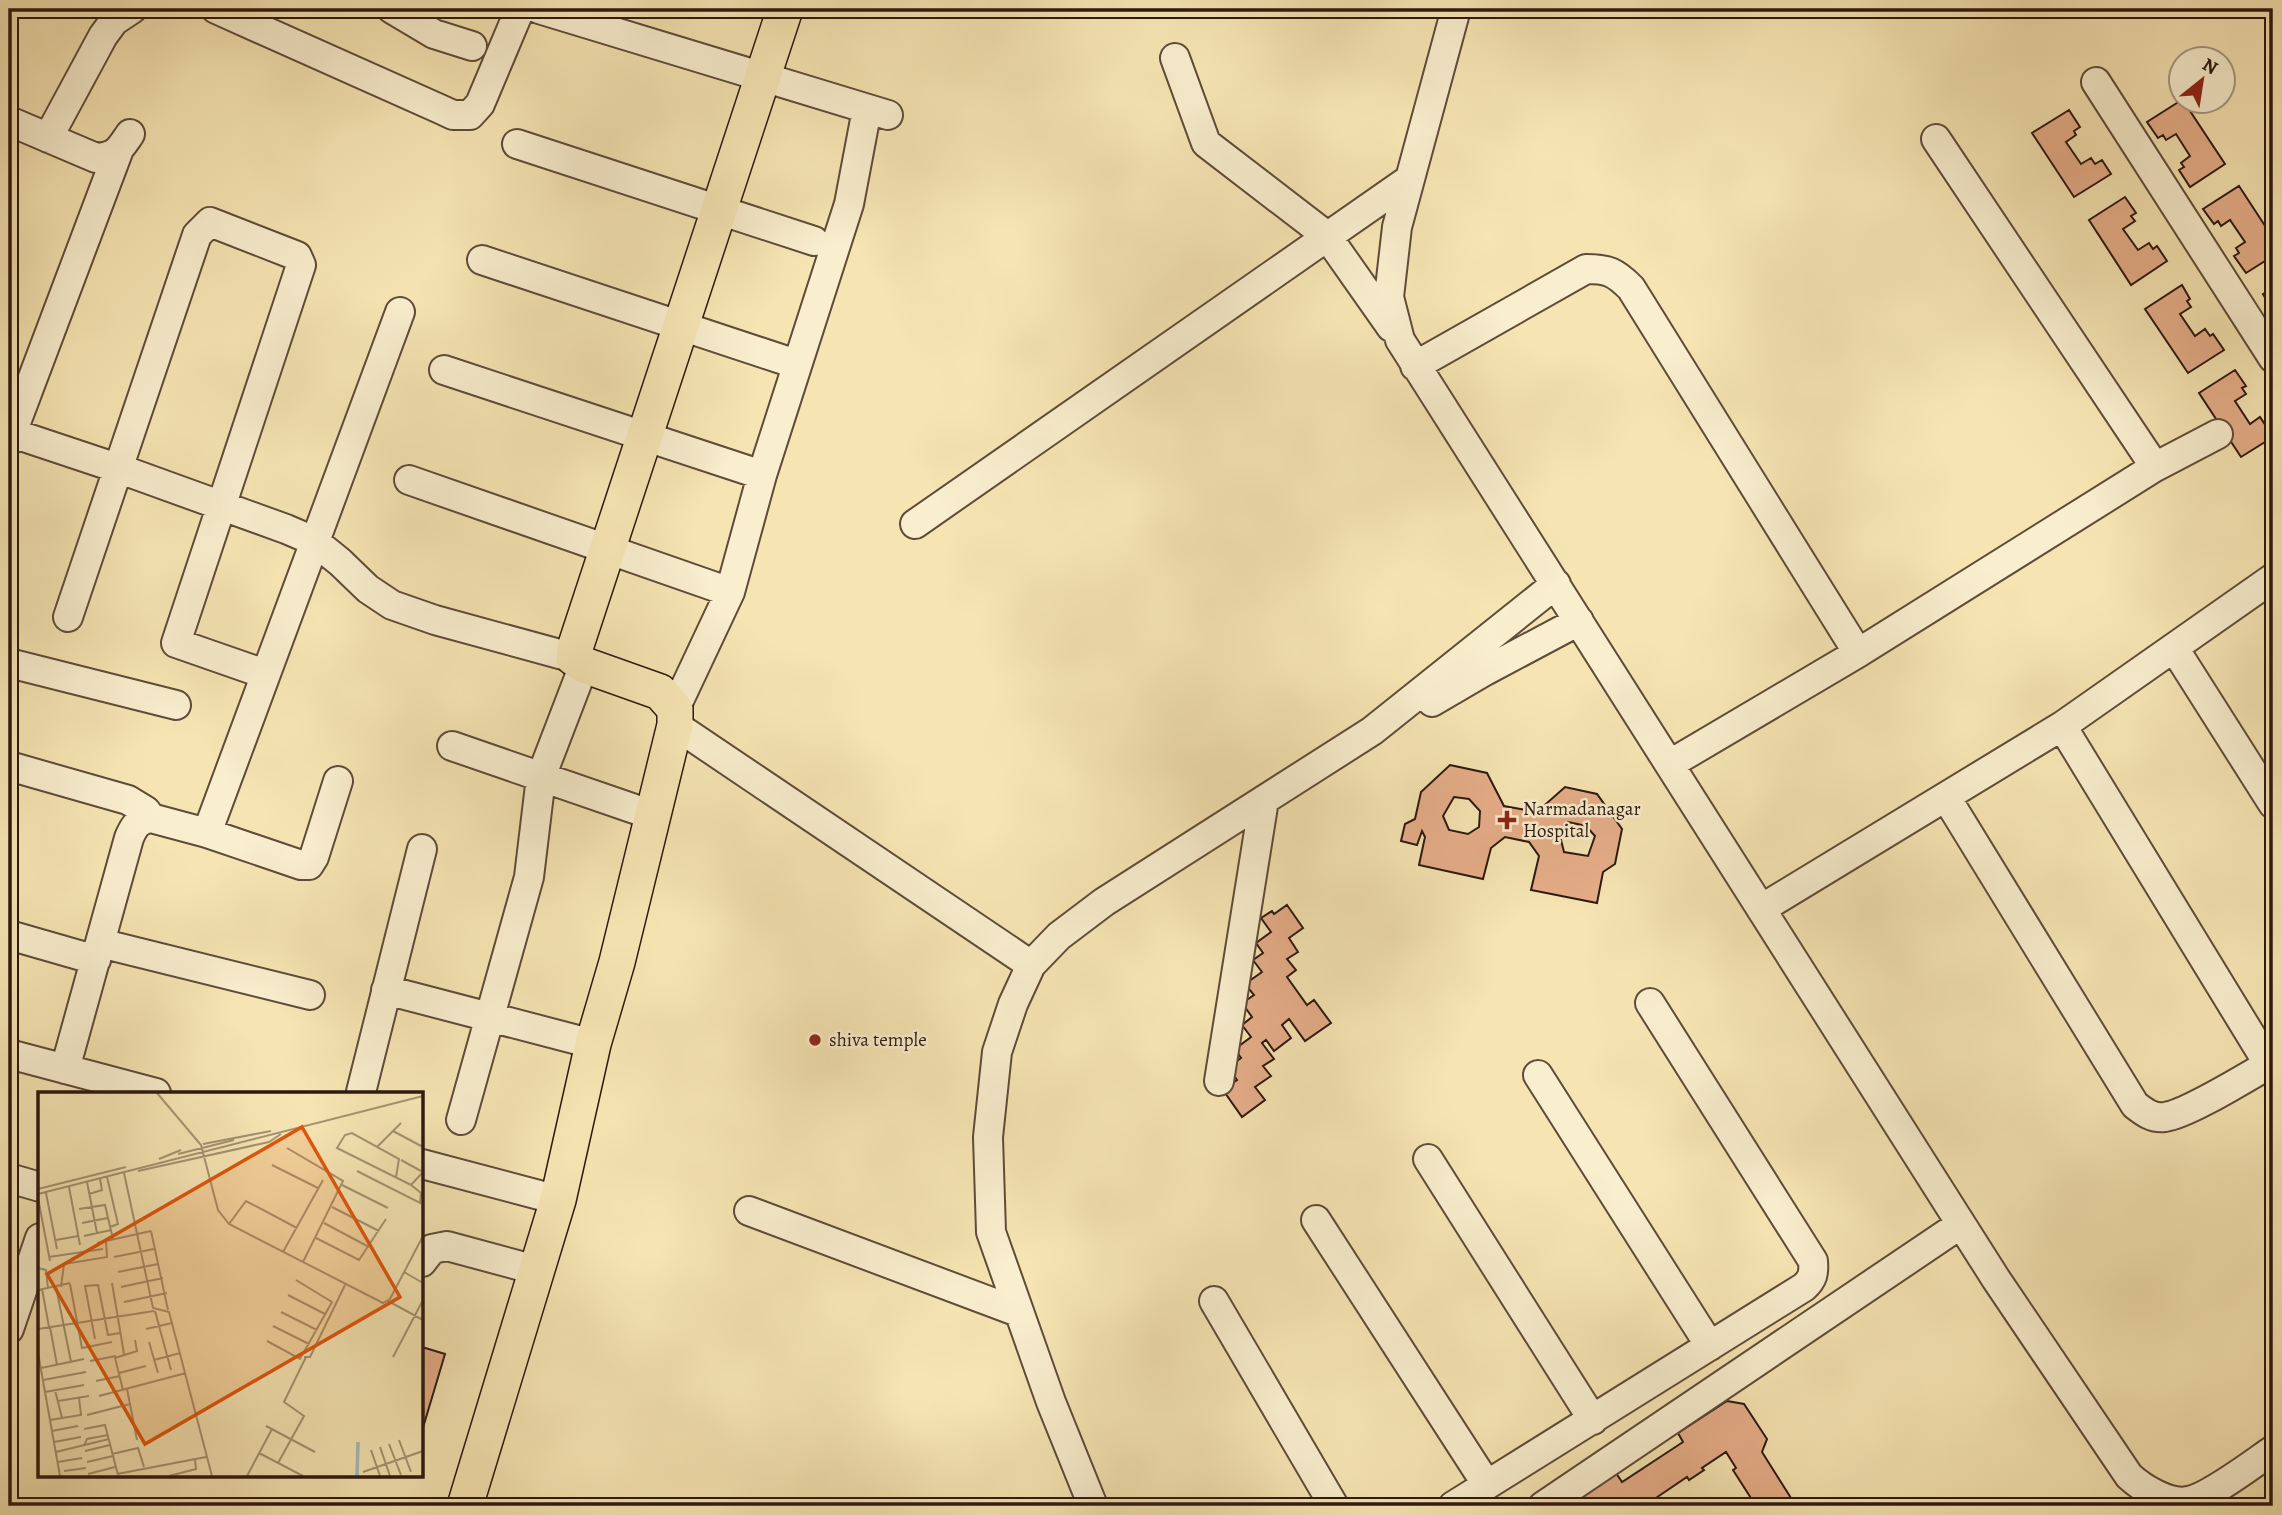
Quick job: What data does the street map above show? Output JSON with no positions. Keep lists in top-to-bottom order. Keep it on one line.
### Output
{"places":{"health":["Narmadanagar Hospital"],"other":["shiva temple"]},"north":"top right"}
